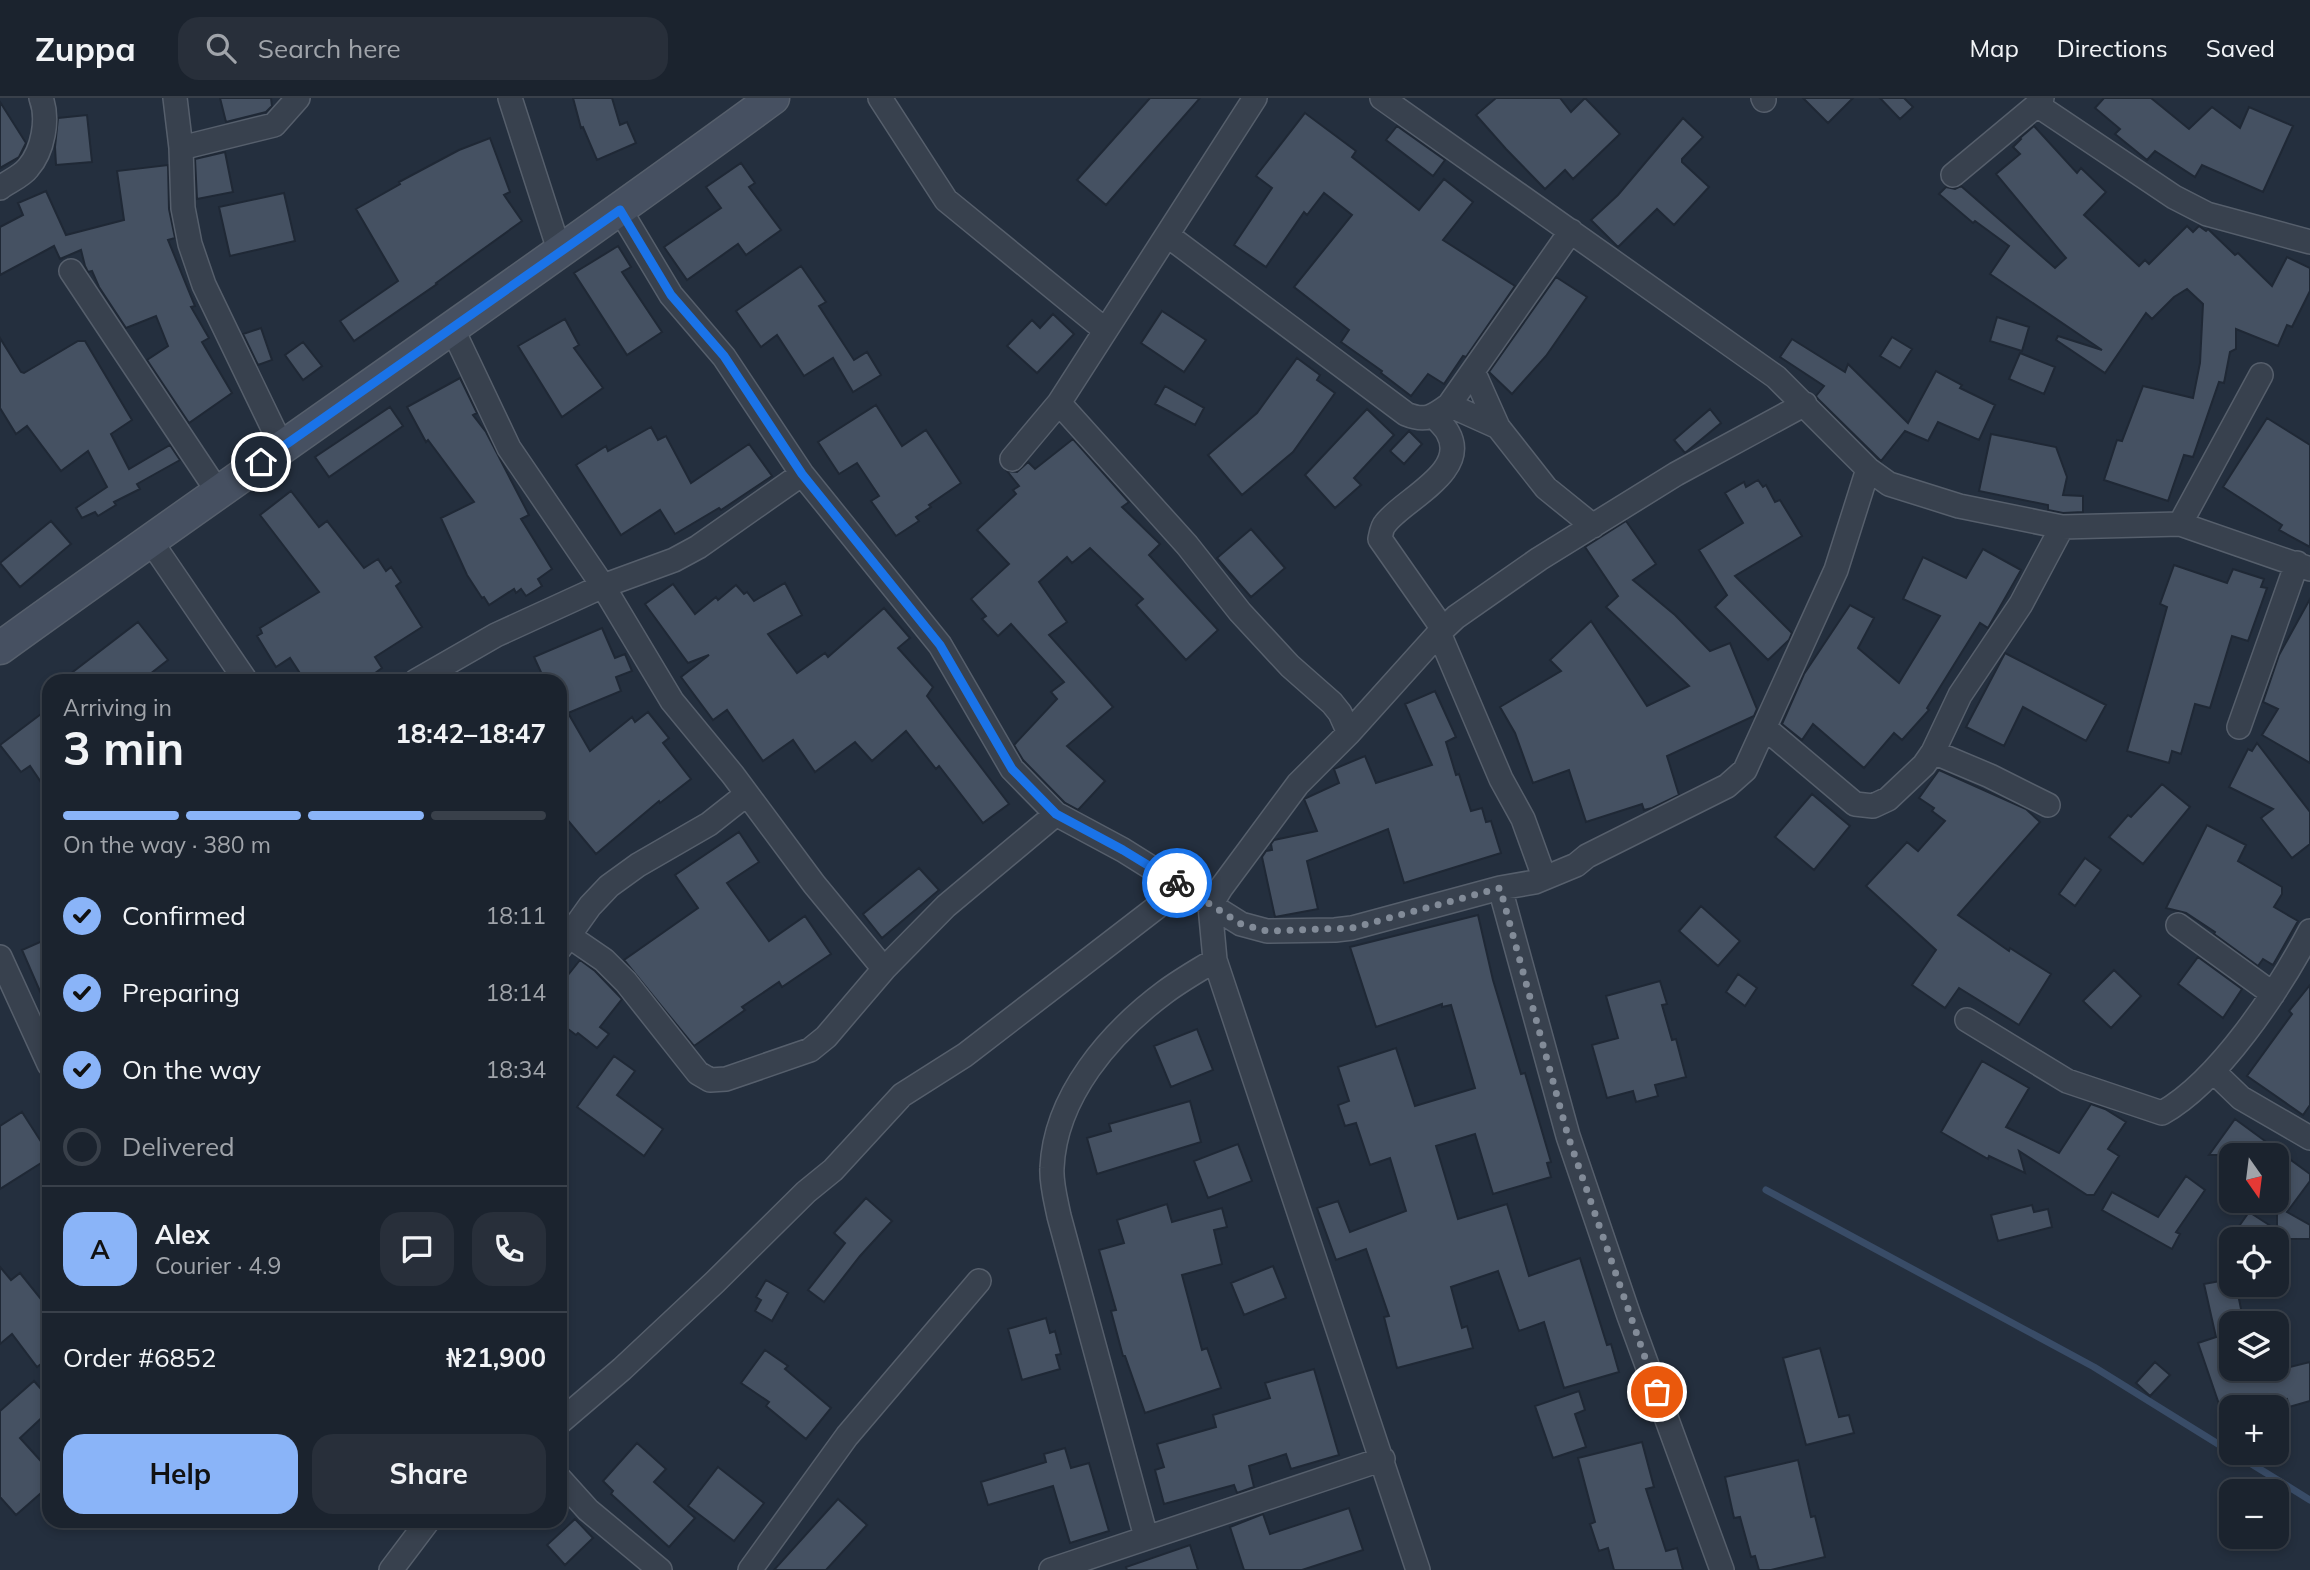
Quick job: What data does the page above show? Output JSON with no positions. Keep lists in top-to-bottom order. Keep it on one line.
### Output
{"north":"bottom","page":{"header":"Zuppa","search":"Search here","nav":["Map","Directions","Saved"],"heading":["3 min","Arriving in","18:42–18:47"],"panel":["Alex","Courier · 4.9","Order #6852","₦21,900"],"bar":"On the way · 380 m","list":[["Confirmed","18:11"],["Preparing","18:14"],["On the way","18:34"],"Delivered"],"map_buttons":["+","−"],"round":"A","buttons":["Help","Share"]}}
